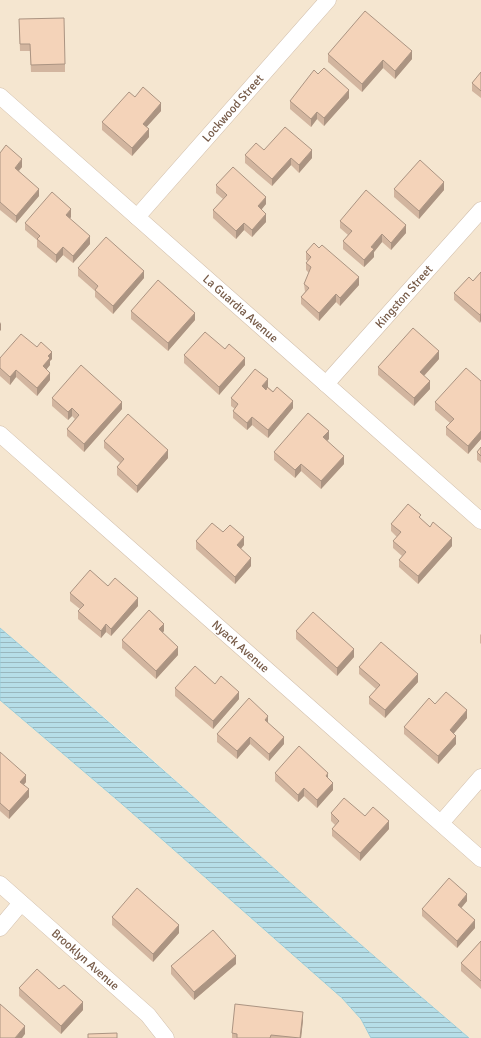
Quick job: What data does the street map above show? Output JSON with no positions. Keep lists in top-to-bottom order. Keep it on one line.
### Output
{"streets":{"street":["Lockwood Street","Kingston Street","La Guardia Avenue","Nyack Avenue","Brooklyn Avenue"]},"crossings":[["Lockwood Street","La Guardia Avenue"],["Kingston Street","La Guardia Avenue"]]}
